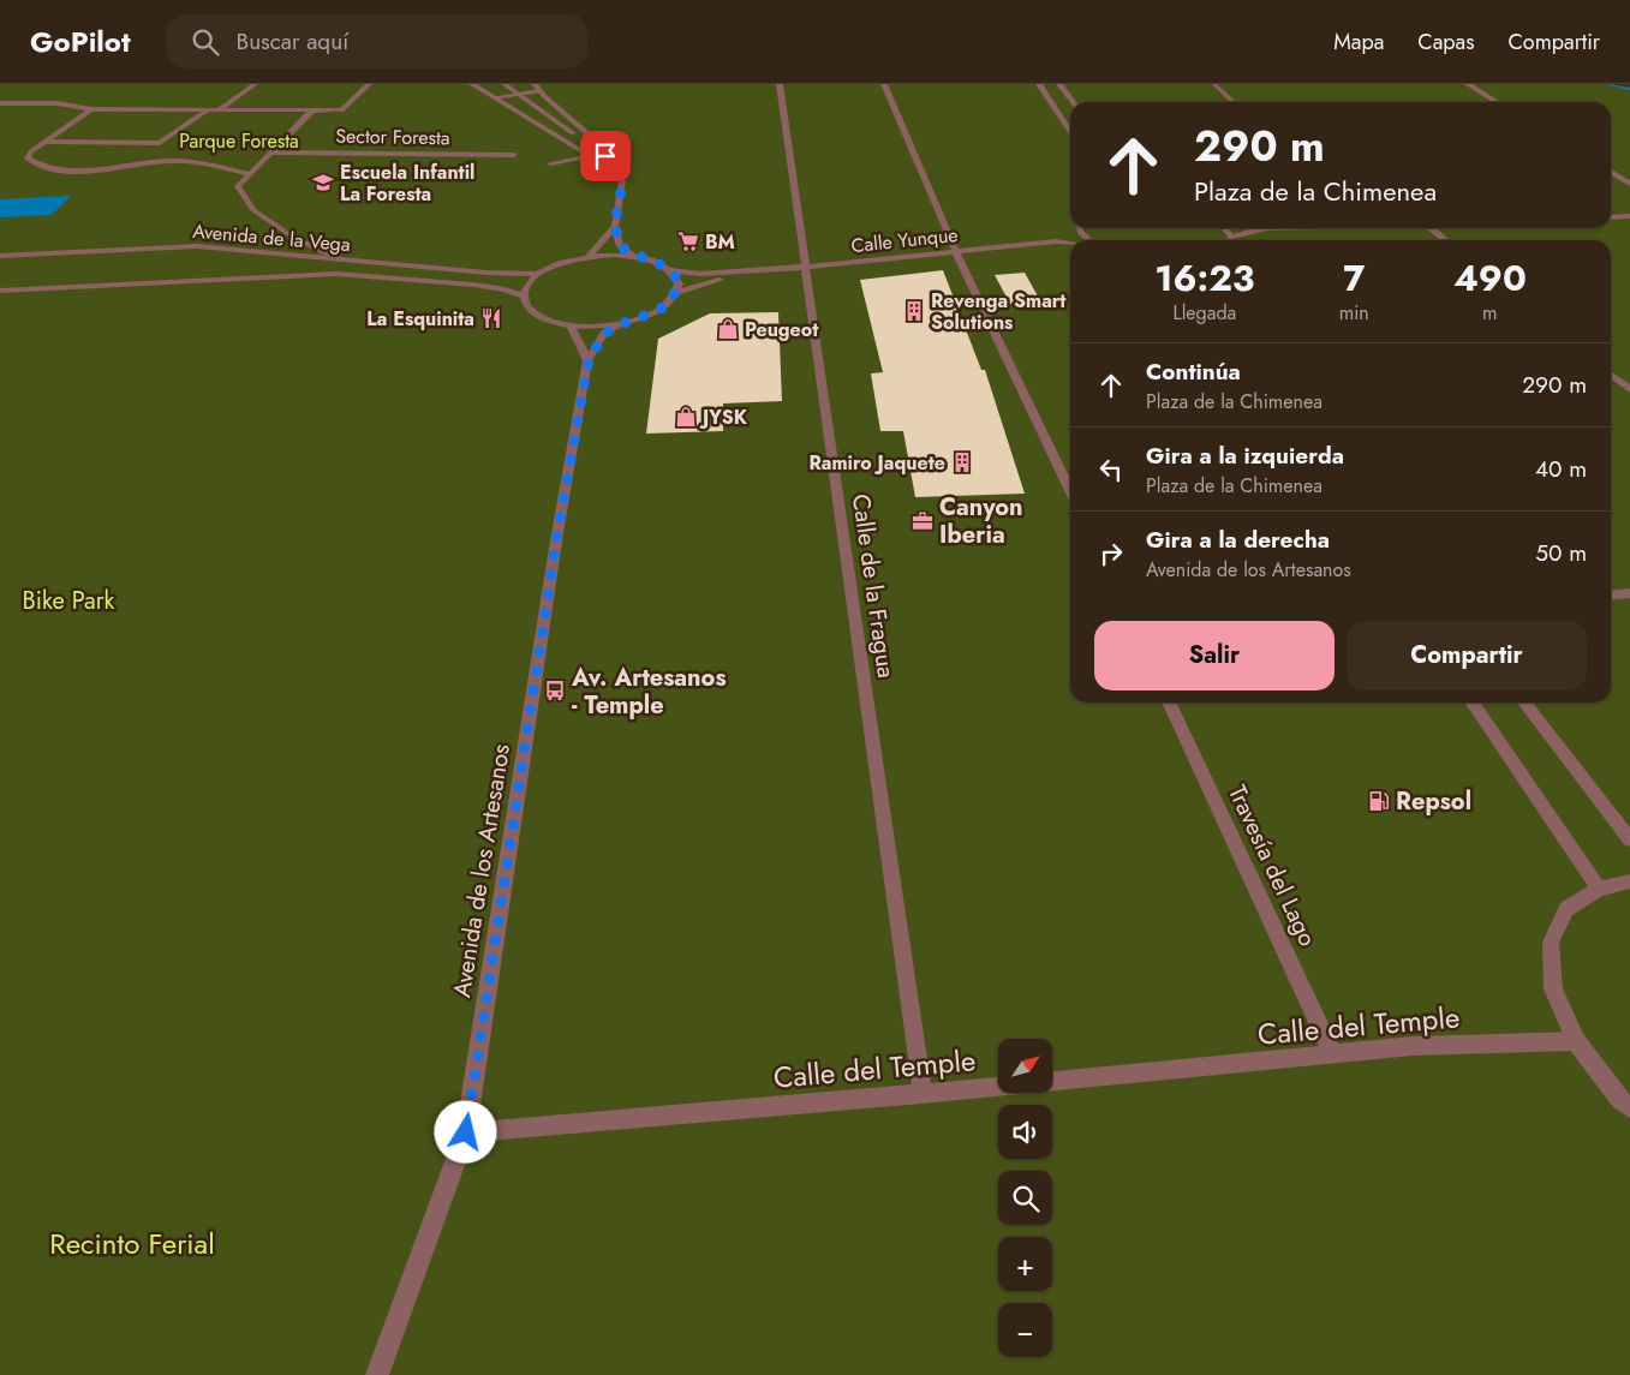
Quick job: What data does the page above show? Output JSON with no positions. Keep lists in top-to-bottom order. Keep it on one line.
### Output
{"streets":{"street":["Sector Foresta","Avenida de la Vega","Calle Yunque","Calle de la Fragua","Travesía del Lago","Avenida de los Artesanos","Calle del Temple"]},"crossings":[["Avenida de la Vega","Calle Yunque"],["Calle Yunque","Calle de la Fragua"],["Calle de la Fragua","Calle del Temple"],["Travesía del Lago","Calle del Temple"],["Avenida de los Artesanos","Calle del Temple"]],"parks":["Parque Foresta","Bike Park","Recinto Ferial"],"places":{"school or university":["Escuela Infantil La Foresta"],"supermarket":["BM"],"building":["Revenga Smart Solutions","Ramiro Jaquete"],"restaurant":["La Esquinita"],"shop":["Peugeot","JYSK"],"office":["Canyon Iberia"],"bus stop":["Av. Artesanos - Temple"],"fuel station":["Repsol"]},"north":"top right","page":{"header":"GoPilot","search":"Buscar aquí","nav":["Mapa","Capas","Compartir"],"turn":["290 m","Plaza de la Chimenea"],"eta":["16:23","Llegada","7","min","490","m"],"list":[{"name":"Continúa","note":"Plaza de la Chimenea","value":"290 m"},{"name":"Gira a la izquierda","note":"Plaza de la Chimenea","value":"40 m"},{"name":"Gira a la derecha","note":"Avenida de los Artesanos","value":"50 m"}],"buttons":["Salir","Compartir"],"map_buttons":["+","−"]}}
